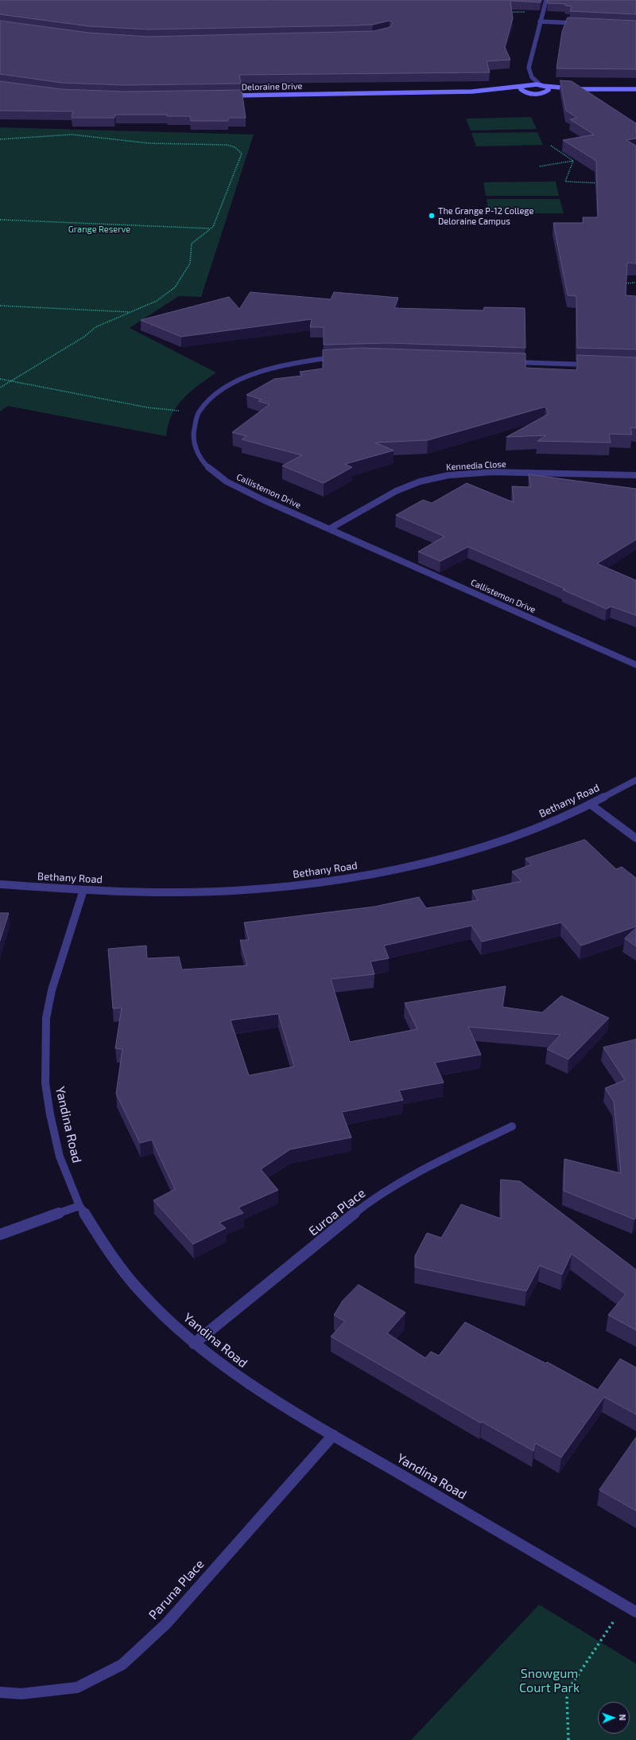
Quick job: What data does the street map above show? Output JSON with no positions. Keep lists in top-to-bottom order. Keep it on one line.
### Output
{"streets":{"street":["Deloraine Drive","Kennedia Close","Callistemon Drive","Bethany Road","Yandina Road","Euroa Place","Paruna Place"]},"crossings":[["Kennedia Close","Callistemon Drive"],["Bethany Road","Yandina Road"],["Yandina Road","Euroa Place"],["Yandina Road","Paruna Place"]],"parks":["Grange Reserve","Snowgum Court Park"],"places":["The Grange P-12 College Deloraine Campus"],"north":"right"}
